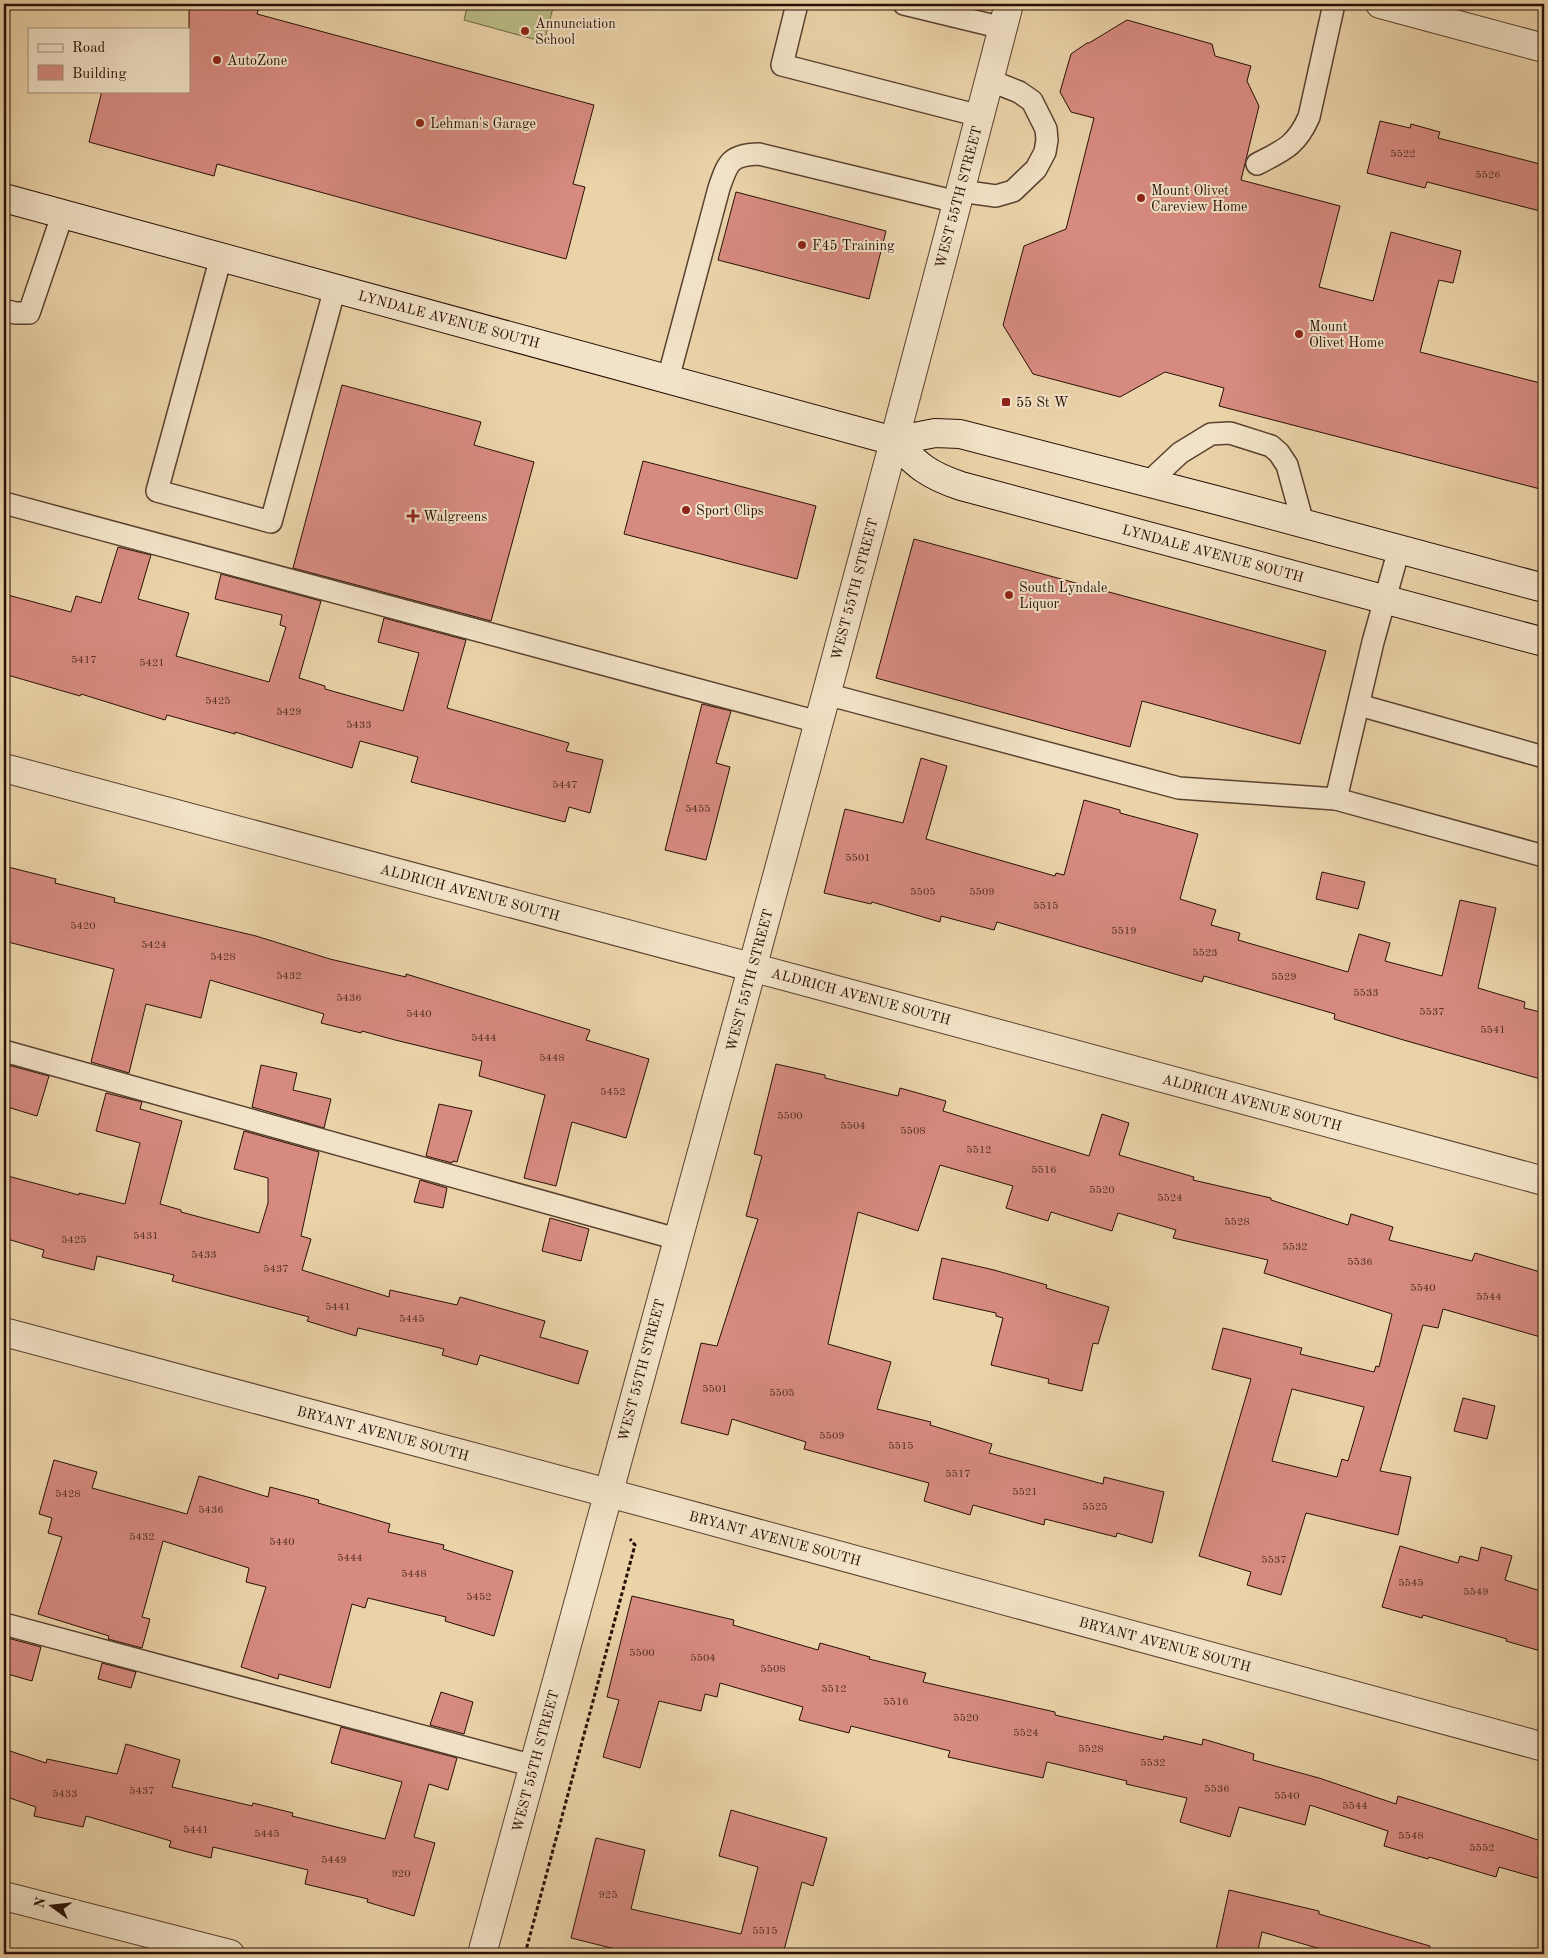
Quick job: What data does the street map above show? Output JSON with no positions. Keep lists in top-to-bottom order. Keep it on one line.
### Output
{"streets":{"street":["WEST 55TH STREET","LYNDALE AVENUE SOUTH","ALDRICH AVENUE SOUTH","BRYANT AVENUE SOUTH"]},"crossings":[["WEST 55TH STREET","LYNDALE AVENUE SOUTH"],["WEST 55TH STREET","ALDRICH AVENUE SOUTH"],["WEST 55TH STREET","BRYANT AVENUE SOUTH"]],"places":{"other":["Annunciation School","AutoZone","Lehman's Garage","Mount Olivet Careview Home","F45 Training","Mount Olivet Home","Sport Clips","South Lyndale Liquor"],"transit":["55 St W"],"health":["Walgreens"]},"house_numbers":["5522","5526","5417","5421","5425","5429","5433","5447","5455","5501","5505","5509","5515","5420","5519","5424","5523","5428","5432","5529","5533","5436","5537","5440","5541","5444","5448","5452","5500","5504","5508","5512","5516","5520","5524","5528","5431","5425","5532","5433","5536","5437","5540","5544","5441","5445","5501","5505","5509","5515","5517","5521","5428","5525","5436","5432","5440","5444","5537","5448","5545","5549","5452","5500","5504","5508","5512","5516","5520","5524","5528","5532","5536","5437","5433","5540","5544","5441","5445","5548","5552","5449","920","925","5515"],"legend":["Road","Building"],"north":"left"}
